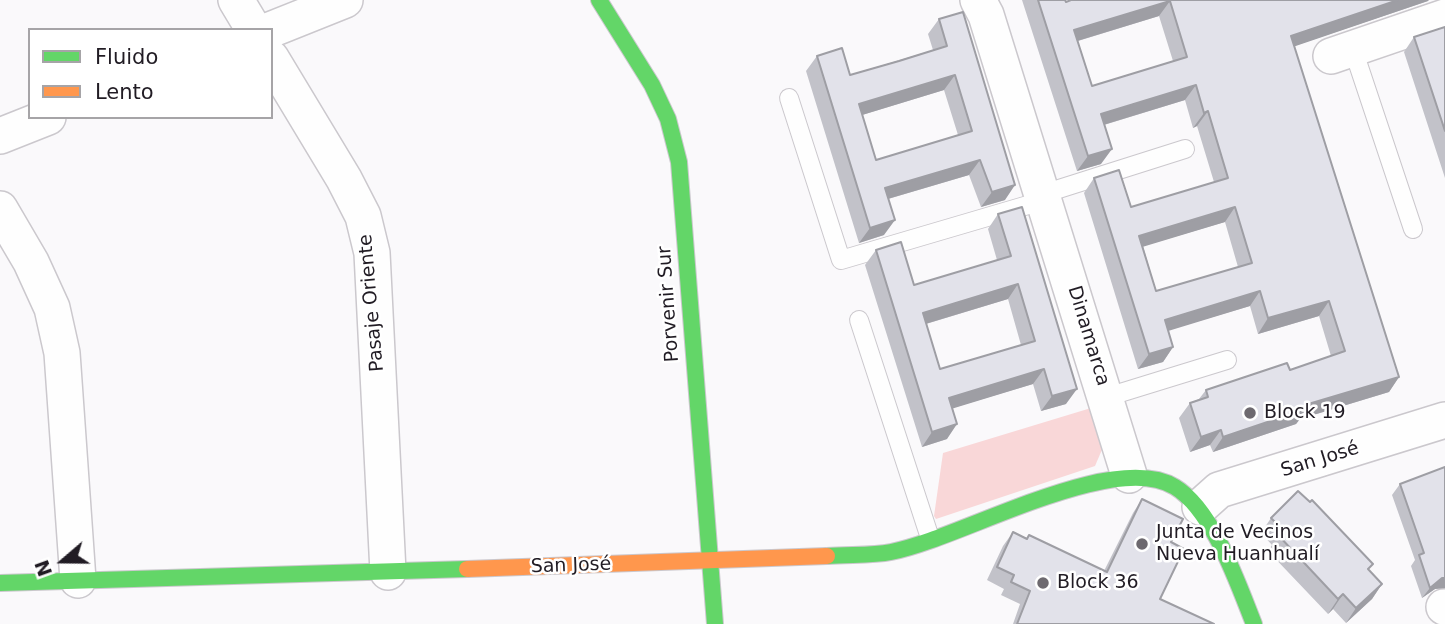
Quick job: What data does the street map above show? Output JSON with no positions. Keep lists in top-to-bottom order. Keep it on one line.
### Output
{"streets":{"street":["Pasaje Oriente","Porvenir Sur","Dinamarca","San José"]},"crossings":[["Pasaje Oriente","San José"],["Porvenir Sur","San José"],["Dinamarca","San José"]],"places":["Block 19","Junta de Vecinos Nueva Huanhualí","Block 36"],"legend":["Fluido","Lento"],"north":"left"}
